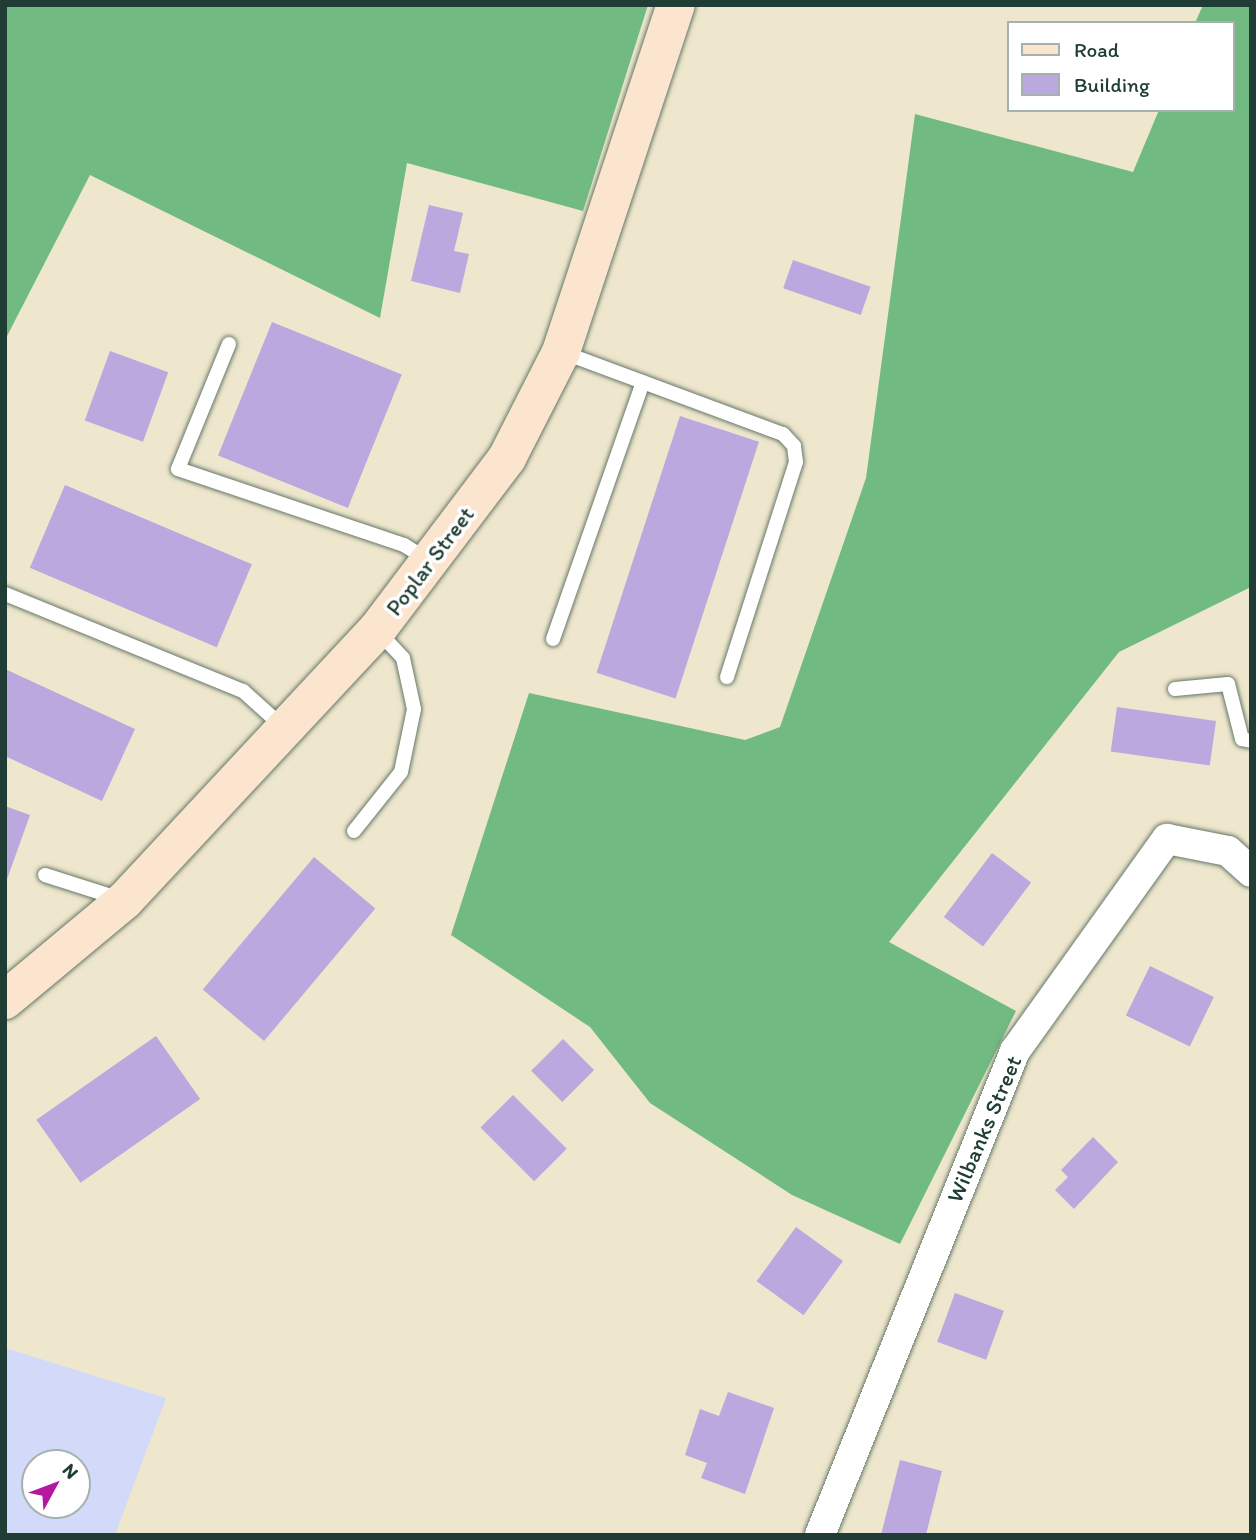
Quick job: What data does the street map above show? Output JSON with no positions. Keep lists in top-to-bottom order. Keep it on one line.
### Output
{"streets":{"street":["Poplar Street","Wilbanks Street"]},"legend":["Road","Building"],"north":"top right"}
